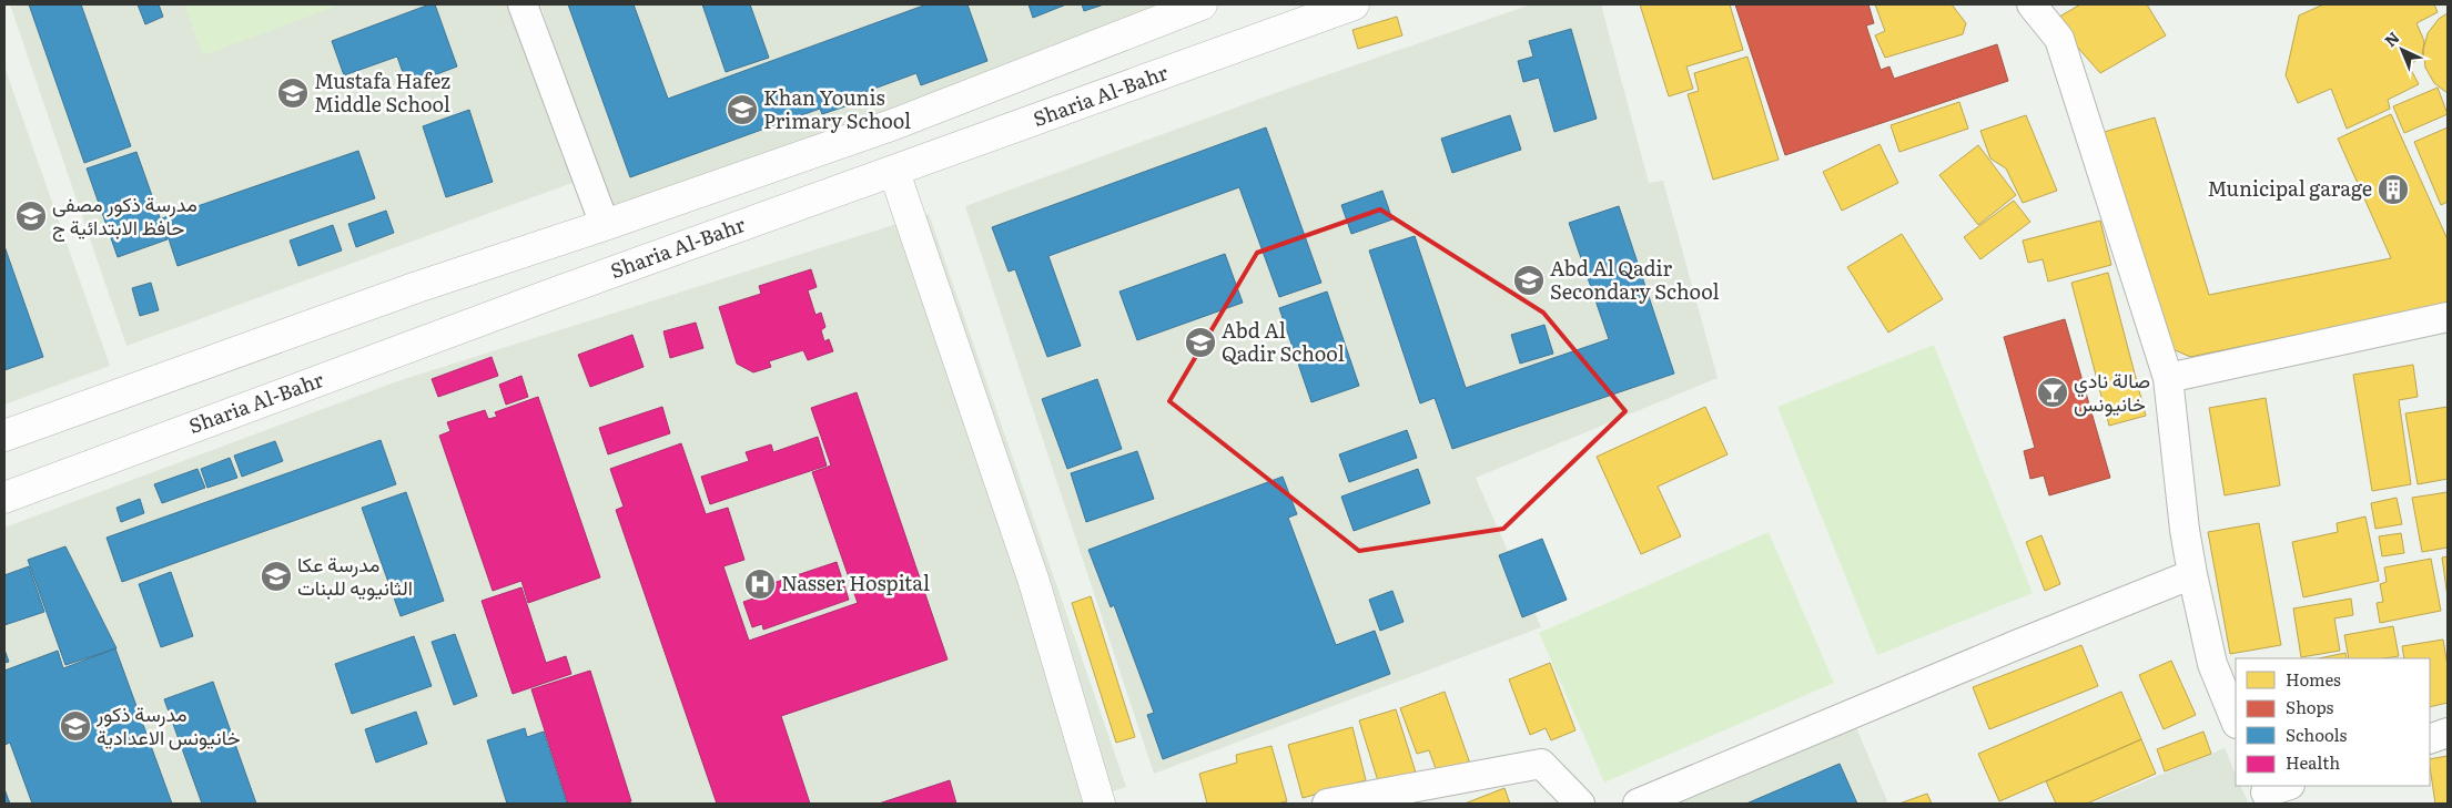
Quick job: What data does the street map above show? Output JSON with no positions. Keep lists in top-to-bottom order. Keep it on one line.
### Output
{"streets":{"main road":["Sharia Al-Bahr"]},"places":{"school or university":["Mustafa Hafez Middle School","Khan Younis Primary School","مدرسة ذكور مصفى حافظ الابتدائية ج","Abd Al Qadir Secondary School","Abd Al Qadir School","مدرسة عكا الثانيويه للبنات","مدرسة ذكور خانيونس الاعدادية"],"building":["Municipal garage"],"bar":["صالة نادي خانيونس"],"hospital":["Nasser Hospital"]},"legend":["Homes","Shops","Schools","Health"],"north":"top left"}
